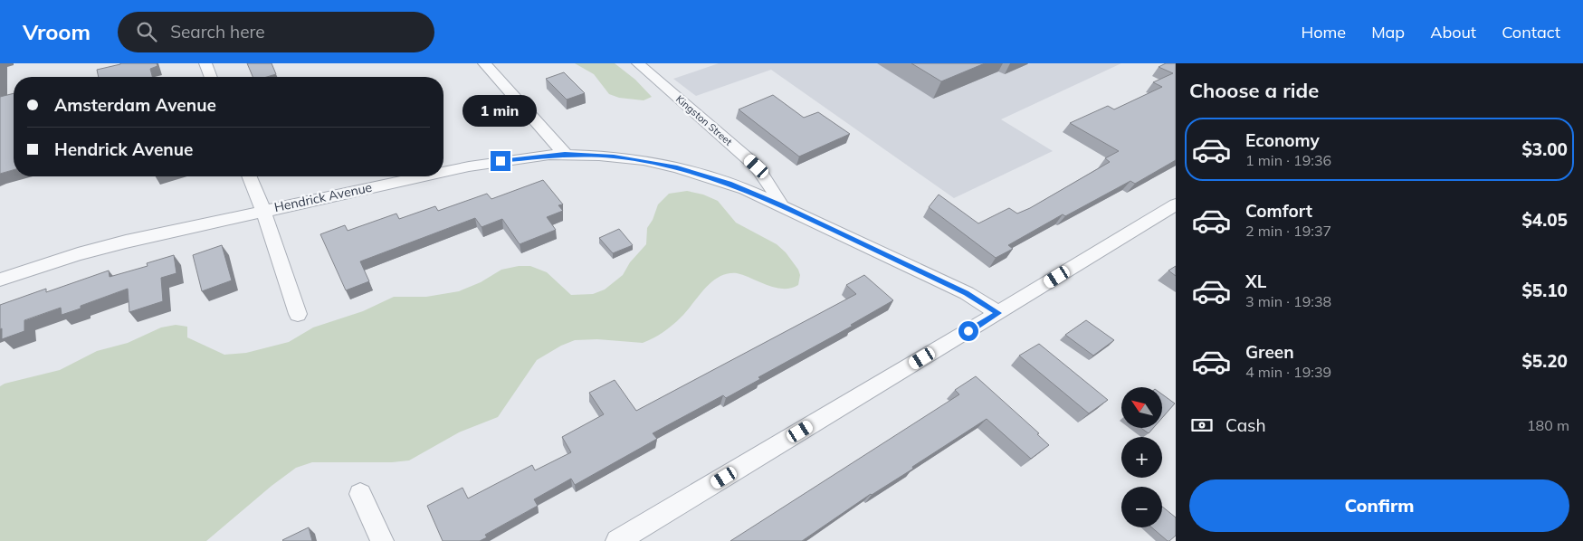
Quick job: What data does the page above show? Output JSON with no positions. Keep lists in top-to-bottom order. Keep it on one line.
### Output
{"streets":{"street":["Kingston Street","Hendrick Avenue"]},"crossings":[["Kingston Street","Hendrick Avenue"]],"north":"top left","page":{"header":"Vroom","search":"Search here","nav":["Home","Map","About","Contact"],"heading":"Choose a ride","banner":["Amsterdam Avenue","Hendrick Avenue"],"bubble":"1 min","list":[{"name":"Economy","note":"1 min · 19:36","value":"$3.00"},{"name":"Comfort","note":"2 min · 19:37","value":"$4.05"},{"name":"XL","note":"3 min · 19:38","value":"$5.10"},{"name":"Green","note":"4 min · 19:39","value":"$5.20"}],"map_buttons":["+","−"],"pay":["Cash","180 m"],"buttons":"Confirm"}}
